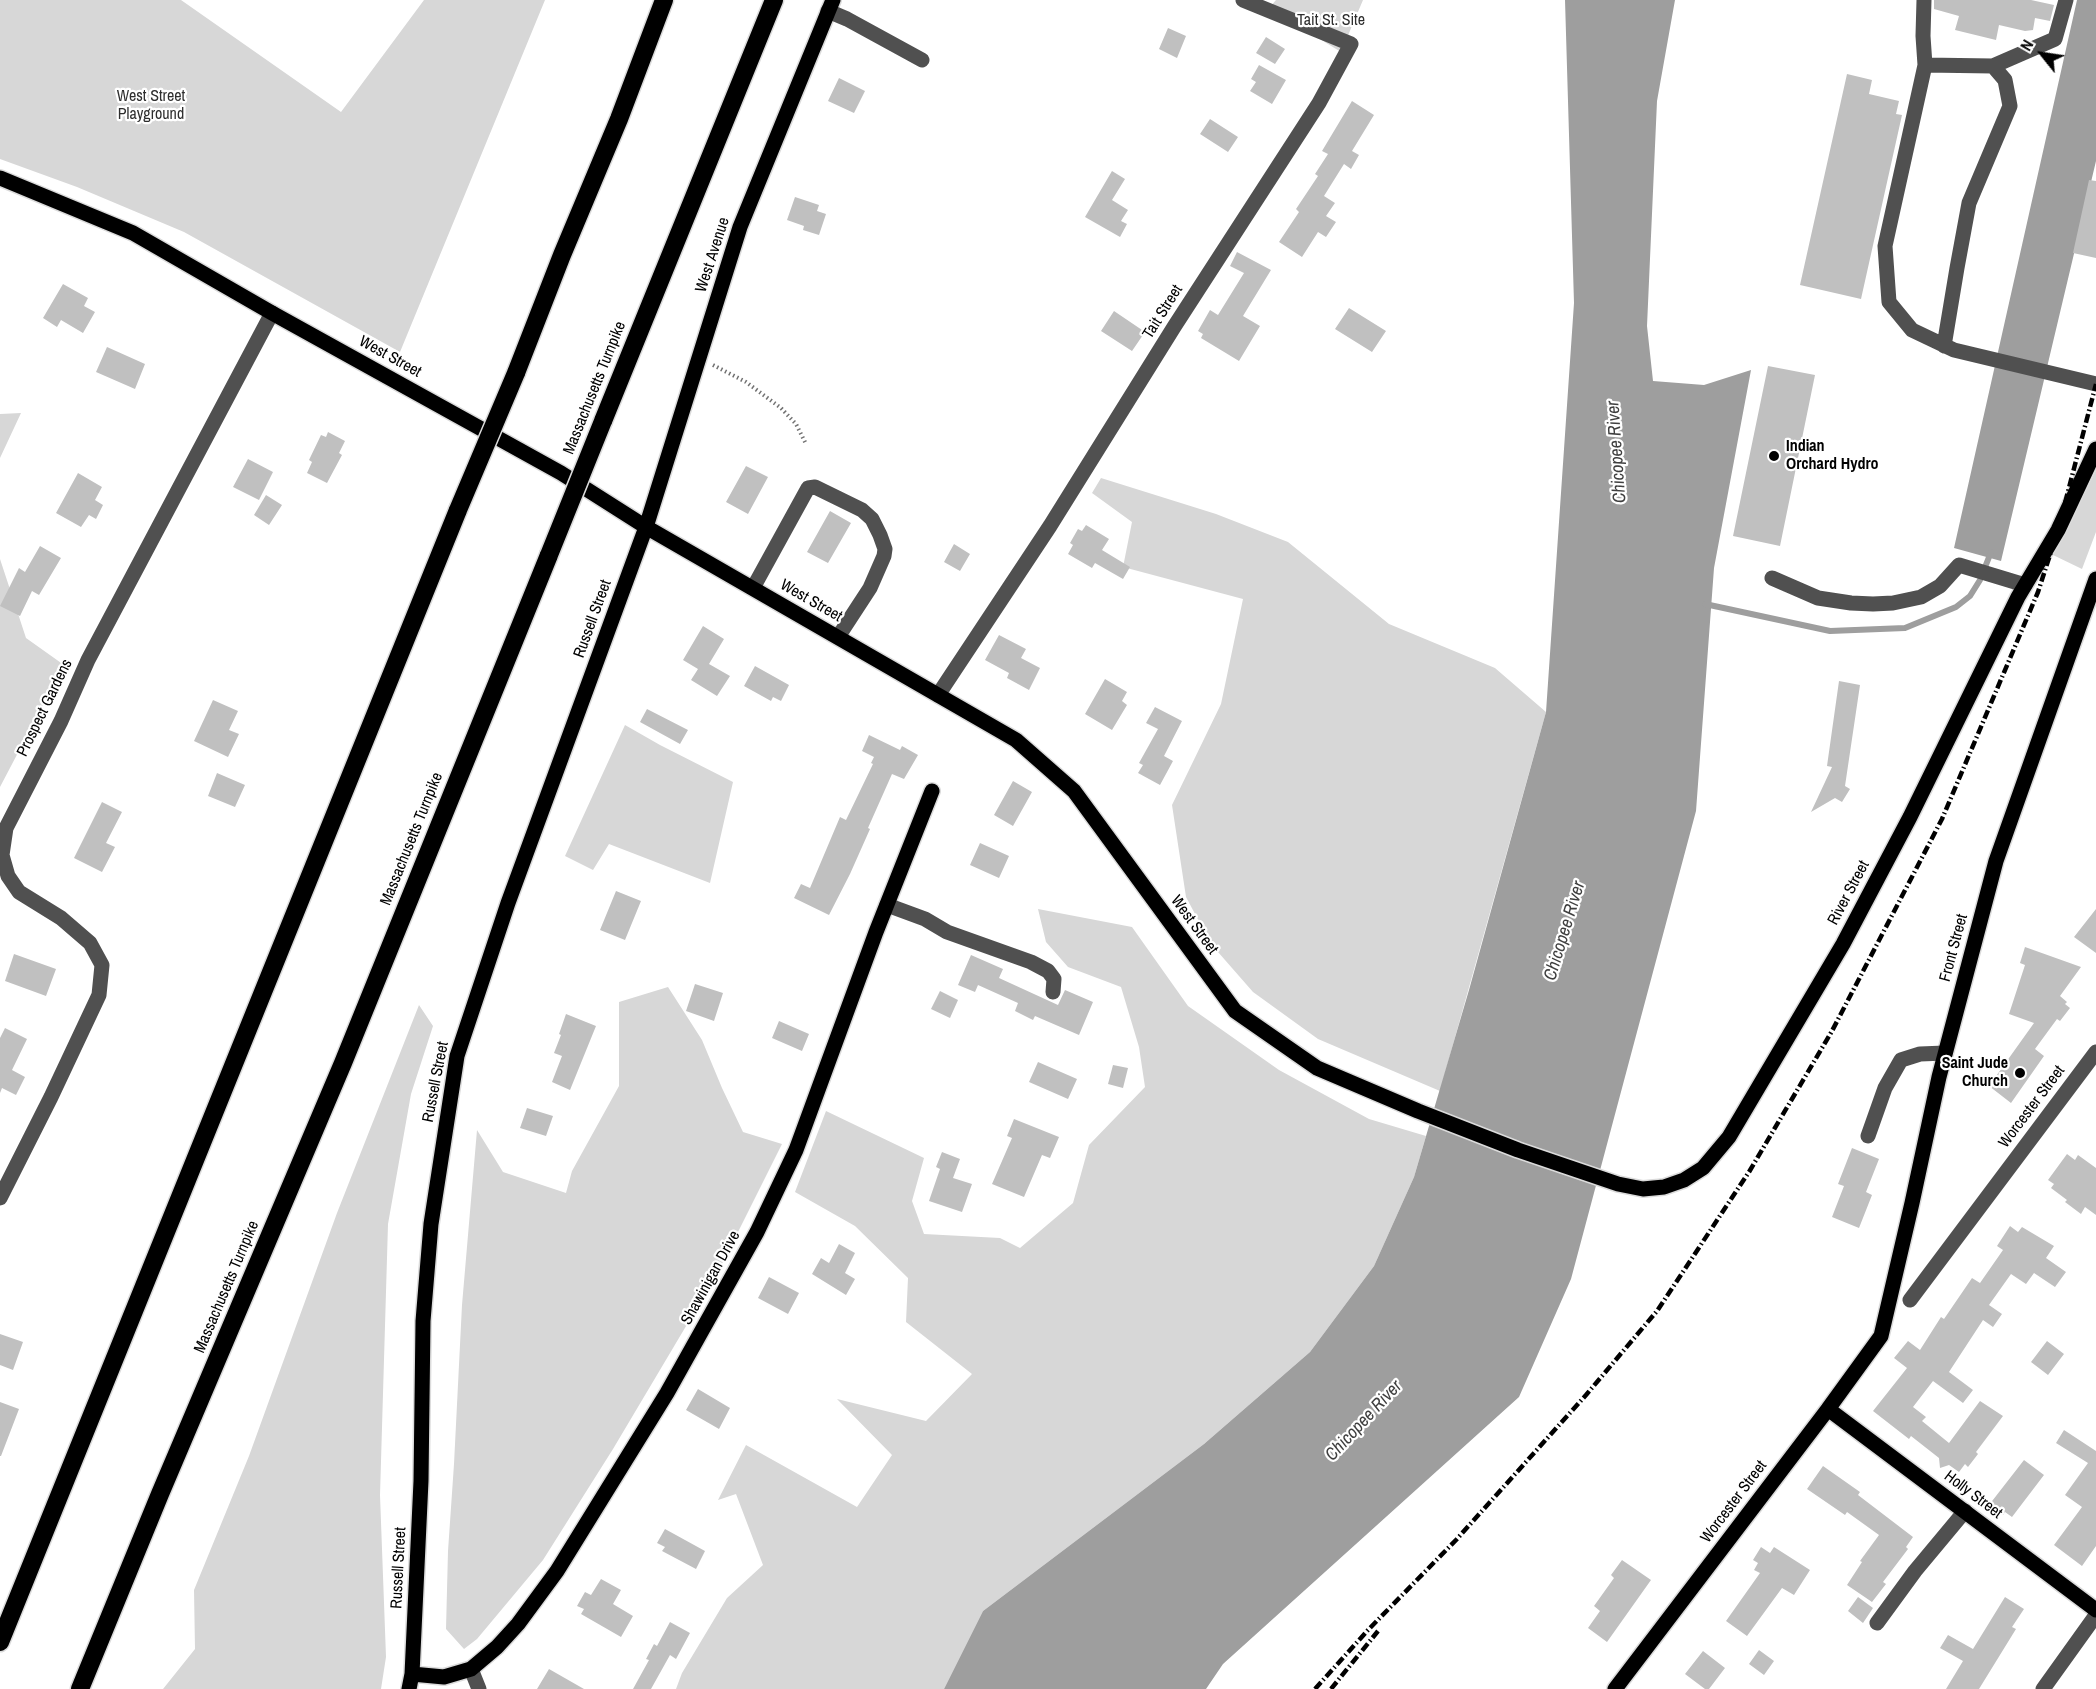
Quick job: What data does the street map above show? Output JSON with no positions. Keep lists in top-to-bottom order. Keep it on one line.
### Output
{"streets":{"highway":["Massachusetts Turnpike"],"main road":["West Avenue","West Street","Russell Street","River Street","Front Street","Worcester Street","Shawinigan Drive","Holly Street"],"street":["Tait Street","Prospect Gardens"]},"crossings":[["West Avenue","West Street"],["West Avenue","Russell Street"],["Tait Street","West Street"],["West Street","Russell Street"],["West Street","Prospect Gardens"],["West Street","River Street"],["Russell Street","Shawinigan Drive"],["Front Street","Worcester Street"],["Worcester Street","Holly Street"]],"water":["Chicopee River"],"parks":["Tait St. Site","West Street Playground"],"places":["Indian Orchard Hydro","Saint Jude Church"],"north":"top left"}
